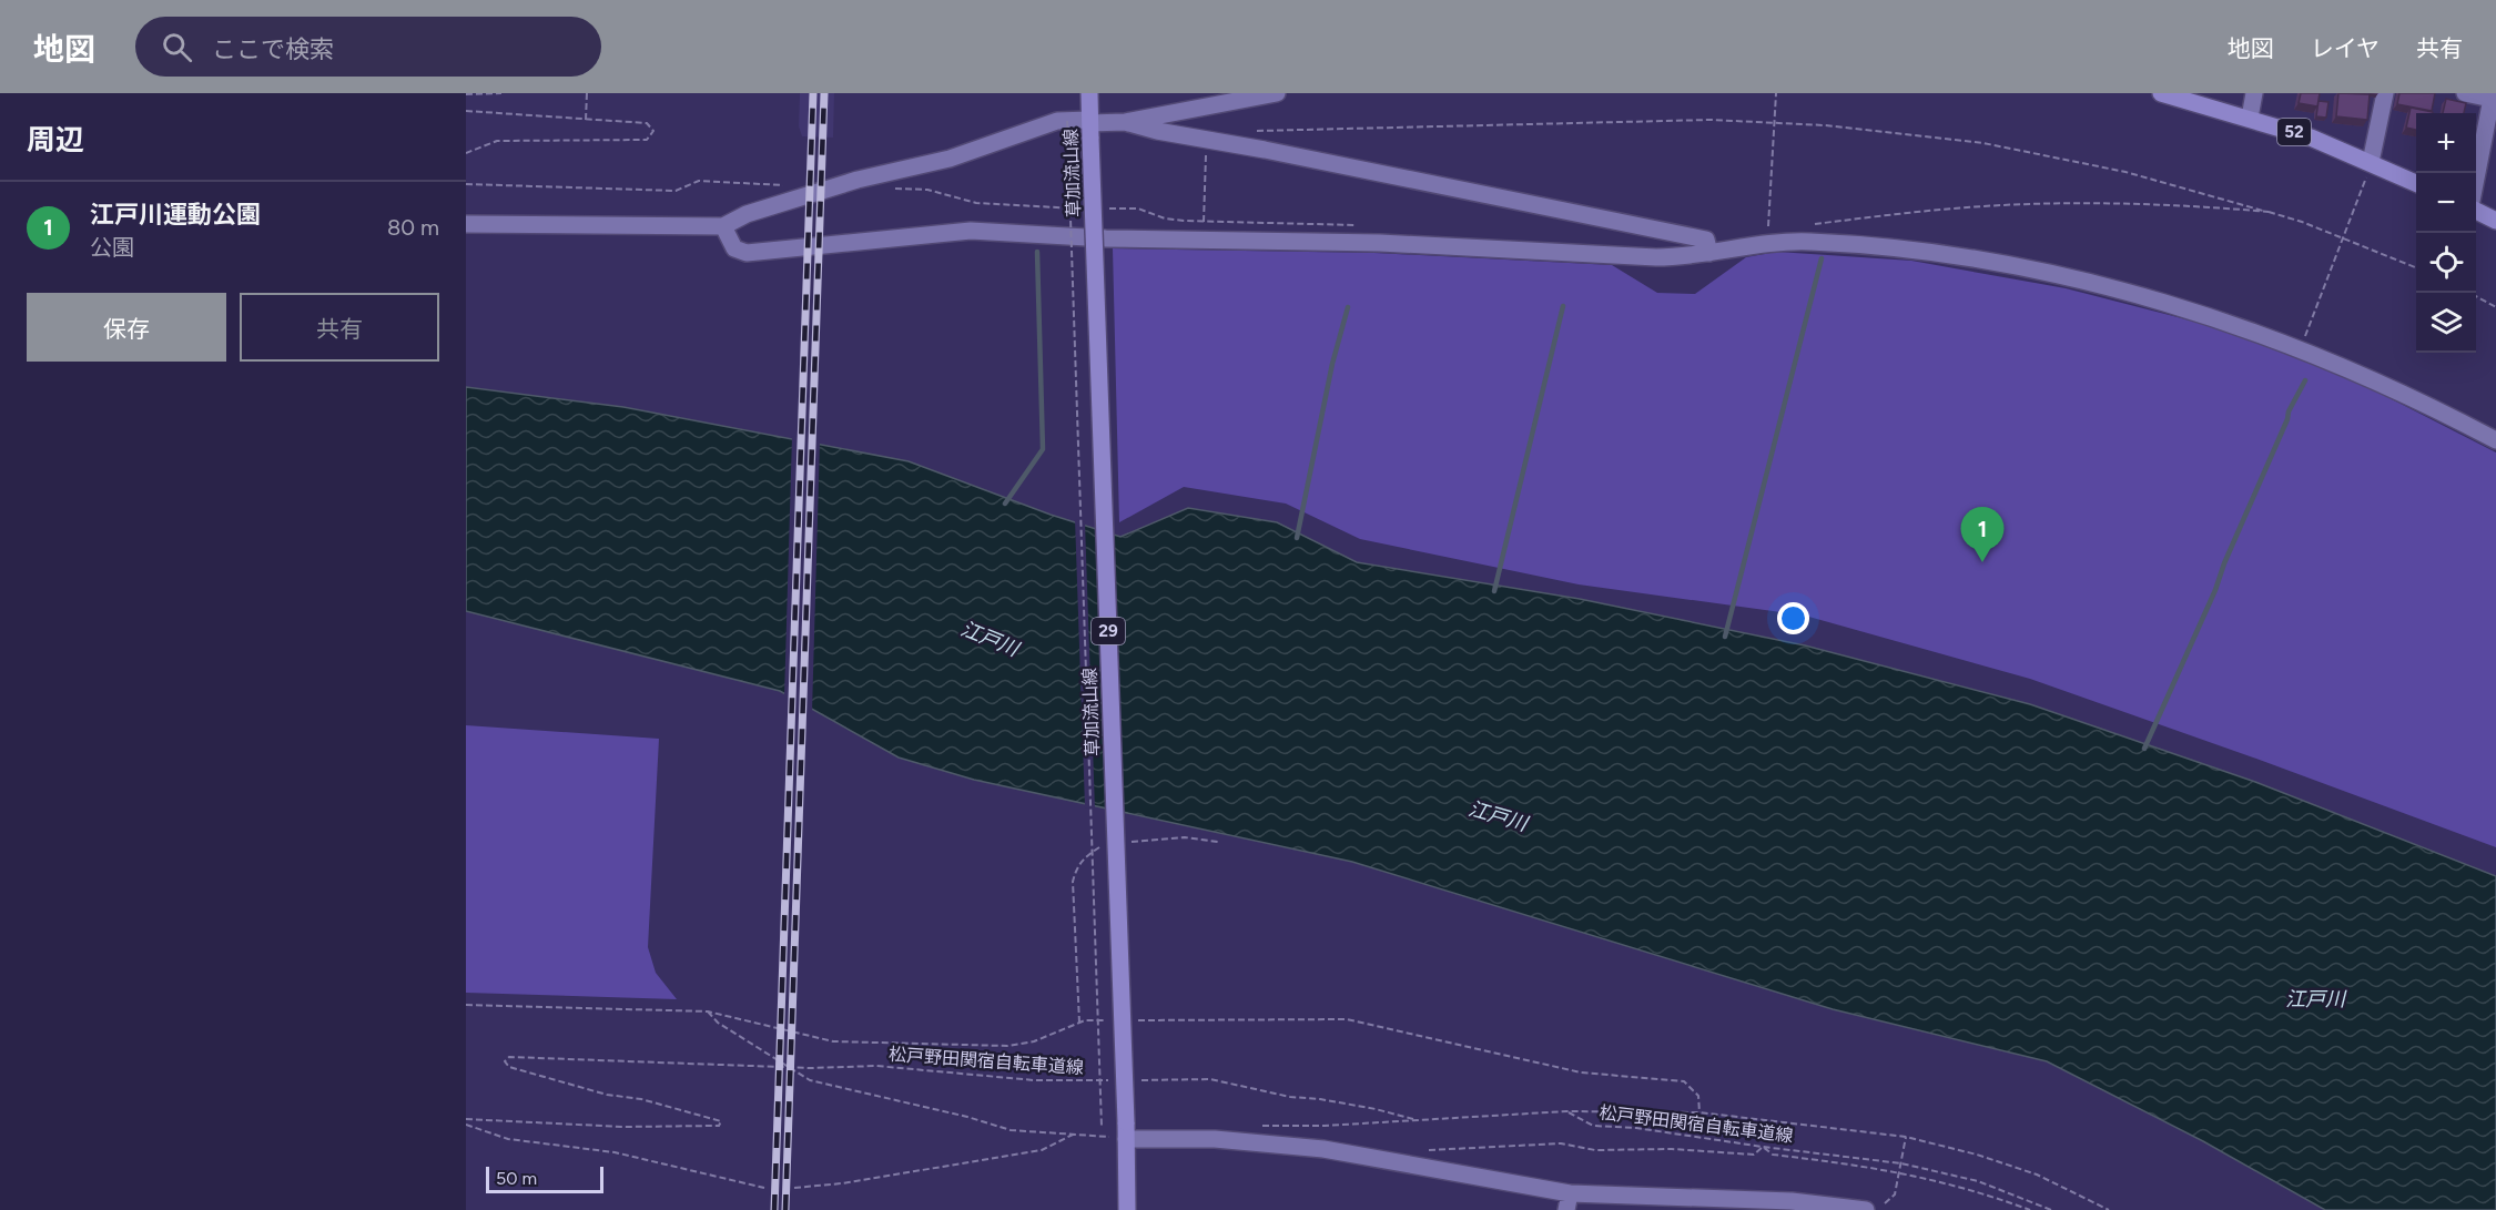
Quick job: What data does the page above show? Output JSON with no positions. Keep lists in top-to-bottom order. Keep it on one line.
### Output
{"streets":{"main road":["52","草加流山線","29"],"path":["松戸野田関宿自転車道線"]},"water":["江戸川"],"scale_bar":"50 m","page":{"header":"地図","search":"ここで検索","nav":["地図","レイヤ","共有"],"heading":"周辺","map_buttons":["+","−"],"list":[{"mark":"1","name":"江戸川運動公園","note":"公園","value":"80 m"}],"buttons":["保存","共有"],"pins":"1","scale":"50 m"}}
